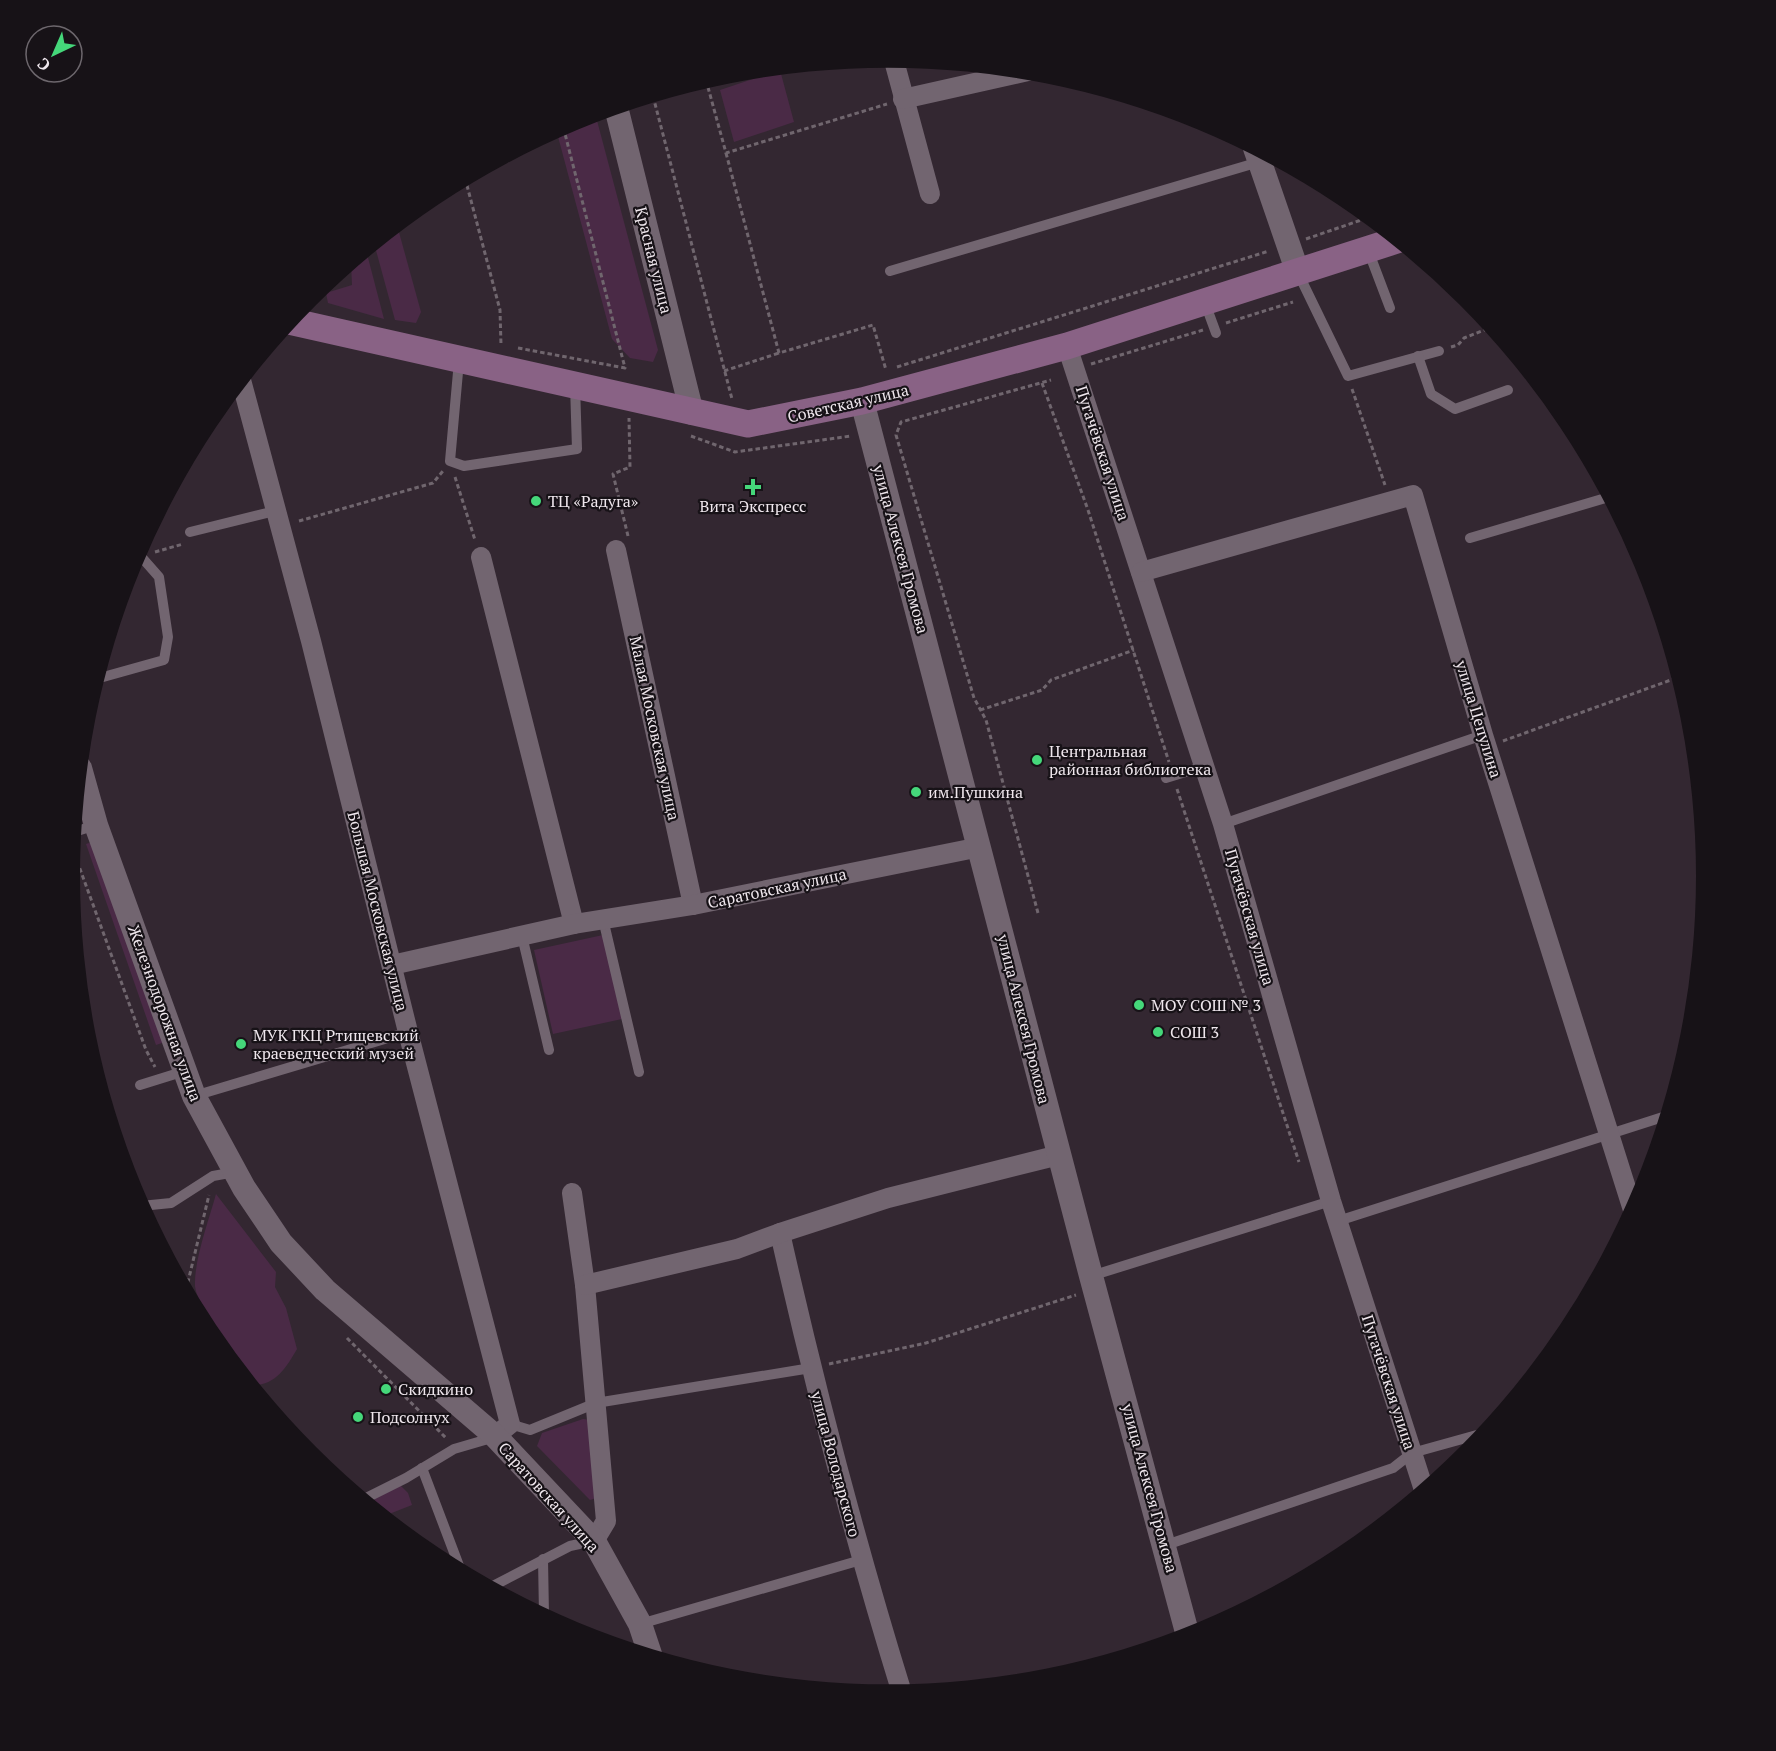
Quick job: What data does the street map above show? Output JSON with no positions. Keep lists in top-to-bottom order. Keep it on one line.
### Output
{"streets":{"main road":["Советская улица"],"street":["Красная улица","Пугачёвская улица","улица Алексея Громова","улица Цепулина","Малая Московская улица","Саратовская улица","Большая Московская улица","Железнодорожная улица","улица Володарского"]},"crossings":[["Красная улица","Советская улица"],["Советская улица","Пугачёвская улица"],["Советская улица","улица Алексея Громова"],["Пугачёвская улица","улица Цепулина"],["улица Алексея Громова","Саратовская улица"],["Малая Московская улица","Саратовская улица"],["Саратовская улица","Большая Московская улица"],["Саратовская улица","Железнодорожная улица"],["Большая Московская улица","Железнодорожная улица"]],"places":{"health":["Вита Экспресс"],"other":["ТЦ «Радуга»","Центральная районная библиотека","им.Пушкина","МОУ СОШ № 3","СОШ 3","МУК ГКЦ Ртищевский краеведческий музей","Скидкино","Подсолнух"]},"north":"bottom left"}
